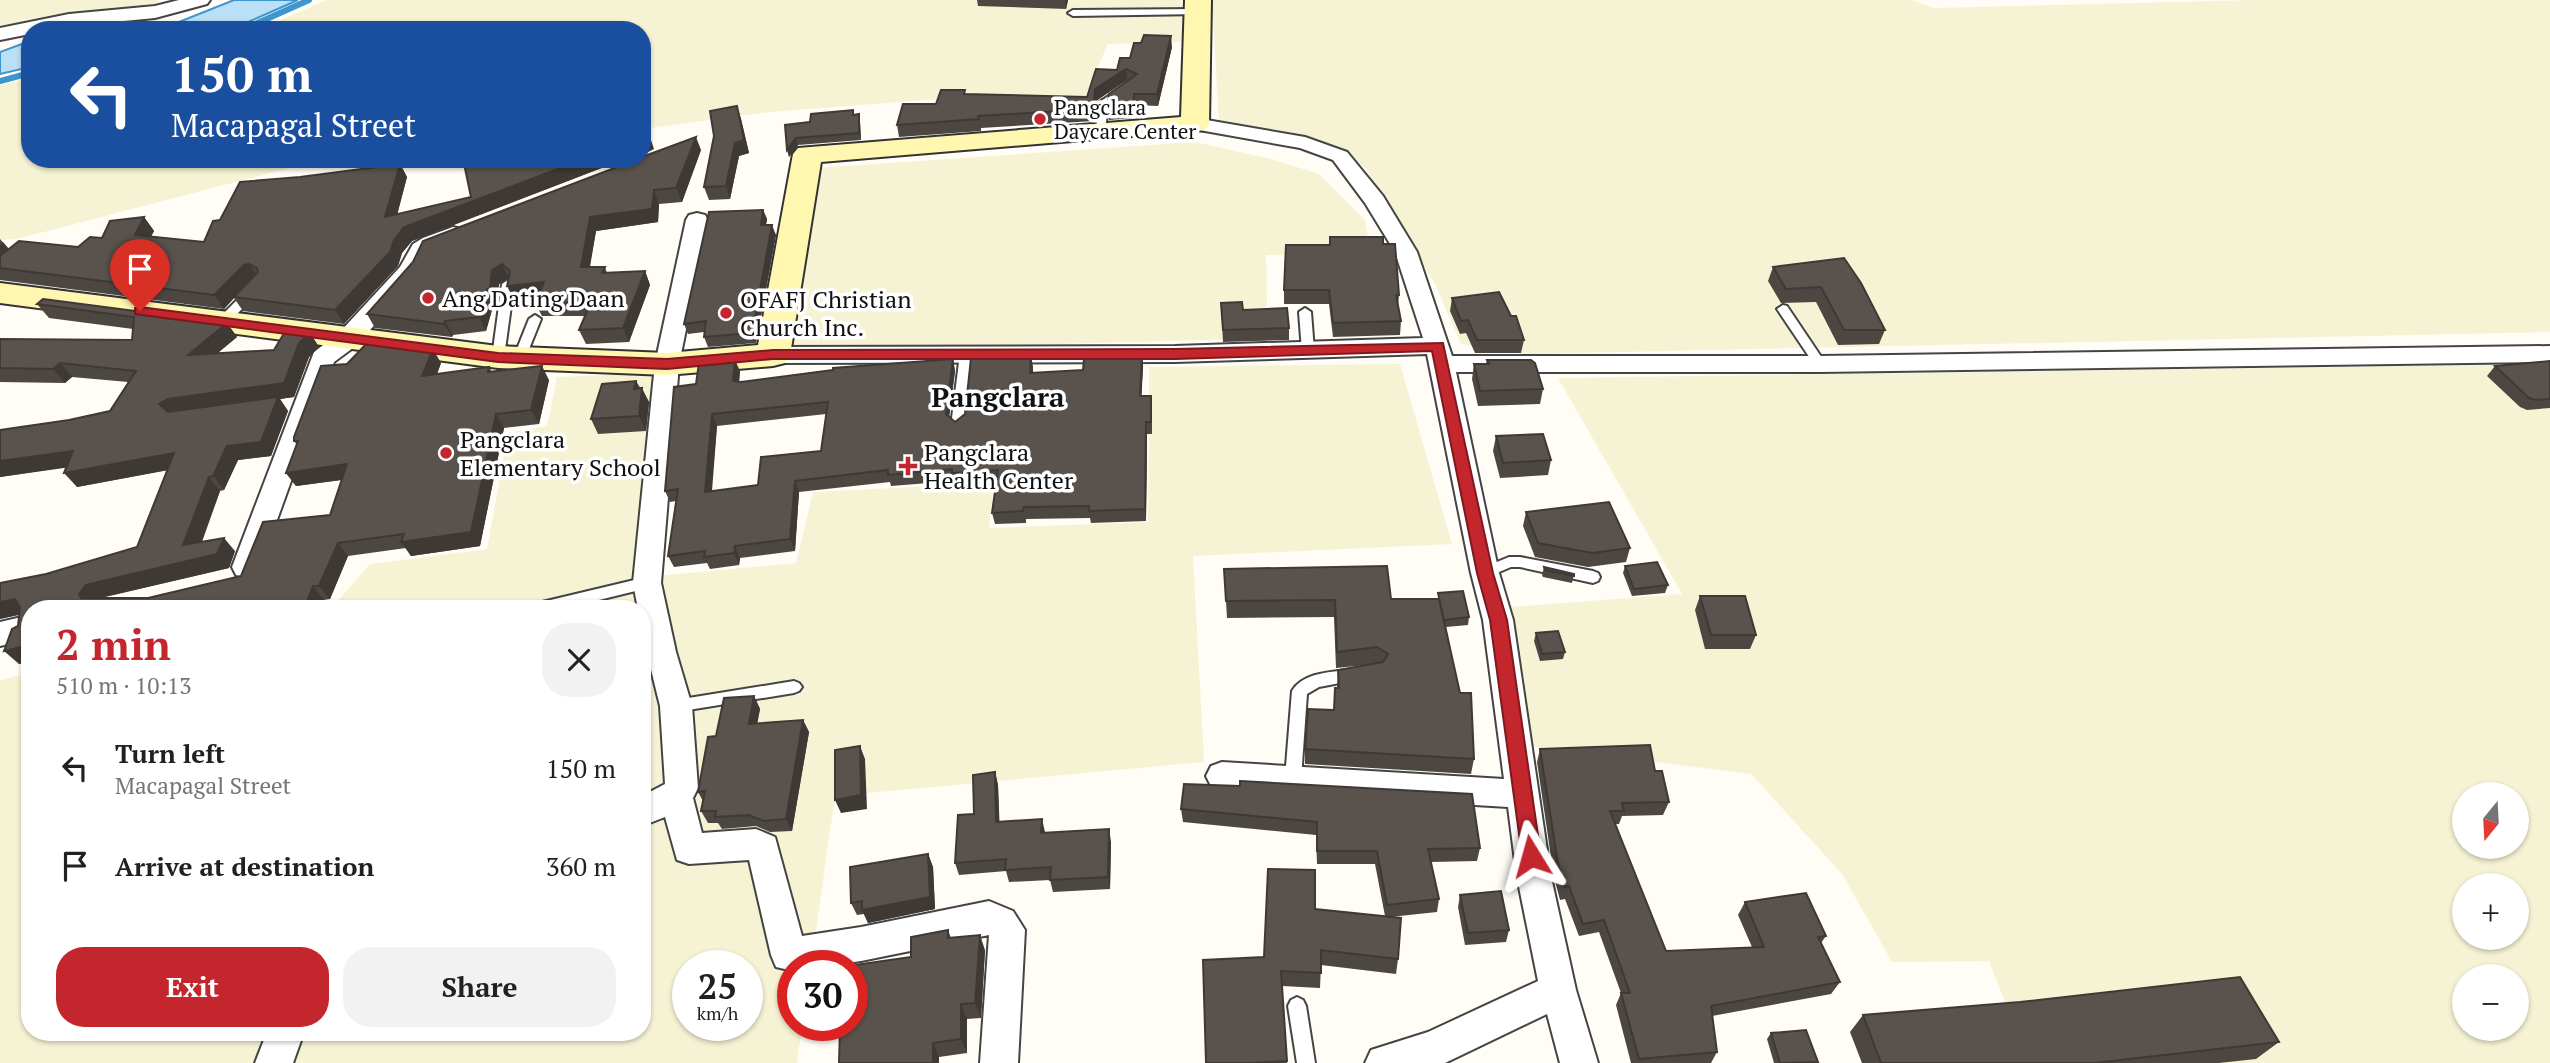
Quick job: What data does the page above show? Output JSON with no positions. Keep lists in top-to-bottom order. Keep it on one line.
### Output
{"districts":["Pangclara"],"places":{"other":["Pangclara Daycare Center","Ang Dating Daan","OFAFJ Christian Church Inc.","Pangclara Elementary School"],"health":["Pangclara Health Center"]},"north":"bottom","page":{"turn":["150 m","Macapagal Street"],"heading":["2 min","510 m · 10:13"],"list":[{"name":"Turn left","note":"Macapagal Street","value":"150 m"},{"name":"Arrive at destination","value":"360 m"}],"map_buttons":["+","−"],"buttons":["Exit","Share"],"speed":"25 km/h","limit":"30"}}
